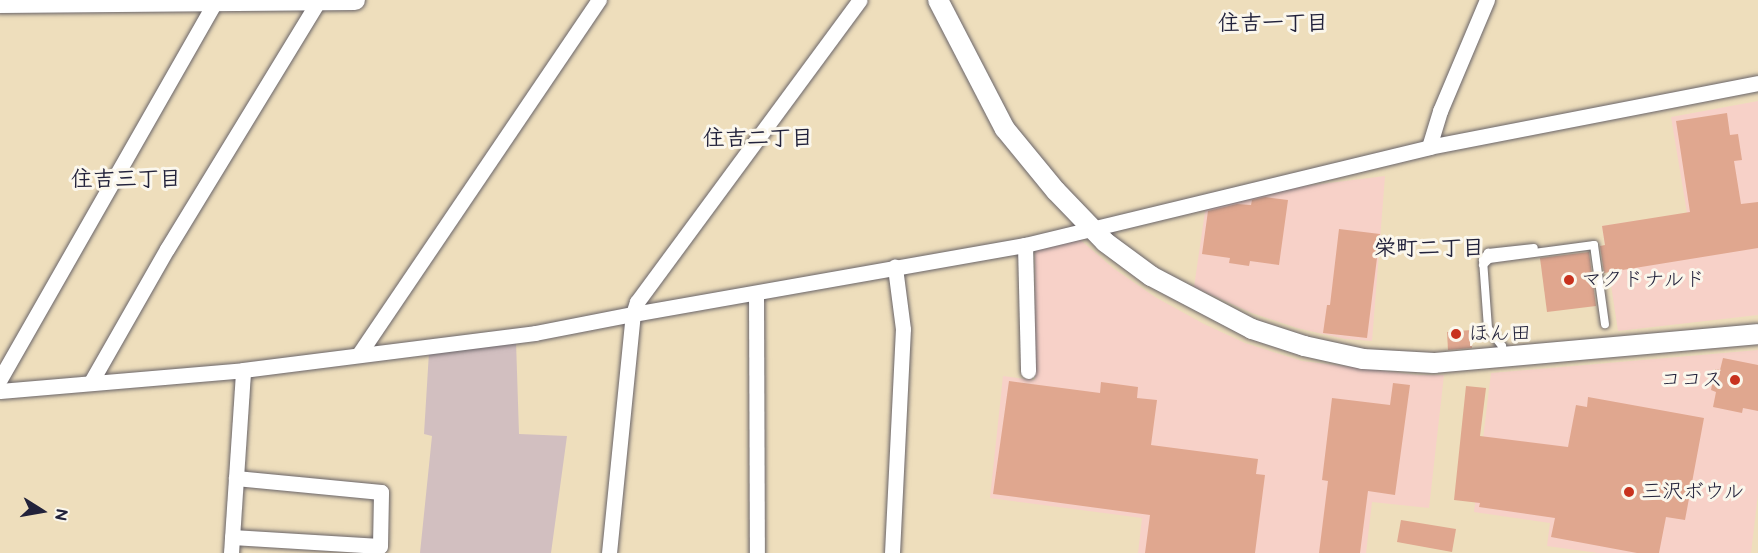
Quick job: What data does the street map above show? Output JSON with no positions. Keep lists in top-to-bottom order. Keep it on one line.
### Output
{"districts":["住吉一丁目","住吉二丁目","住吉三丁目","栄町二丁目"],"places":["マクドナルド","ほん田","ココス","三沢ボウル"],"north":"right"}
